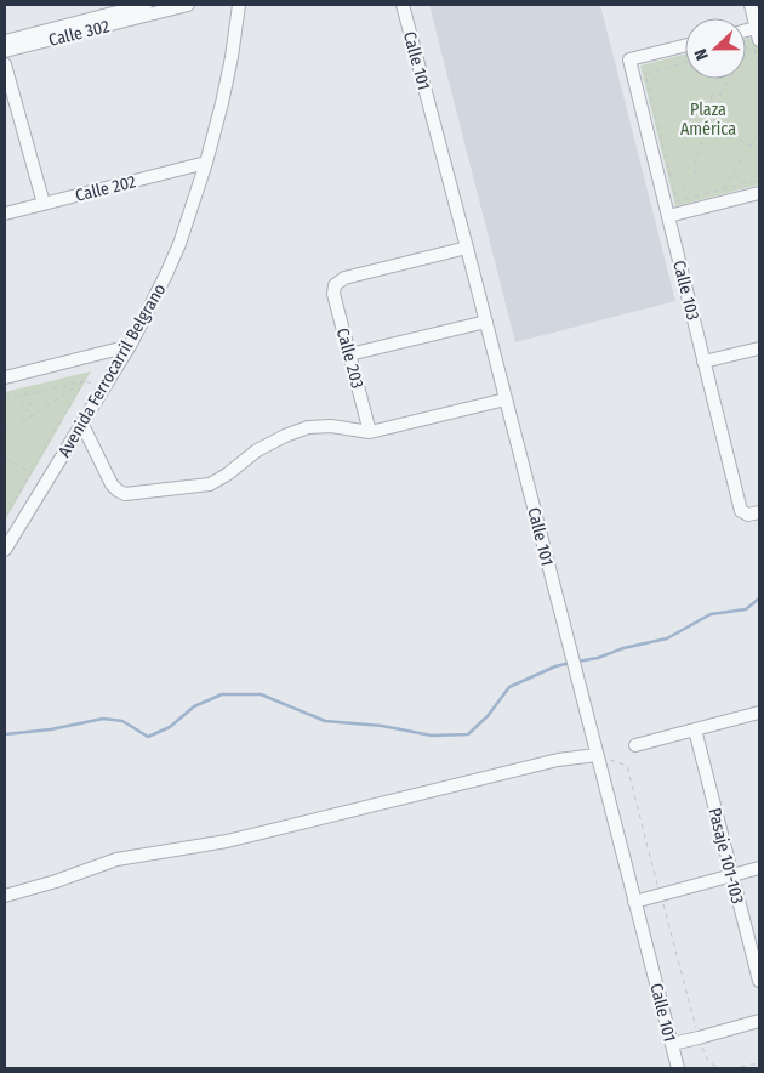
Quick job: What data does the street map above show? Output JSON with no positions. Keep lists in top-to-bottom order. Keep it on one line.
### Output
{"streets":{"street":["Calle 302","Calle 101","Calle 202","Calle 103","Calle 203","Avenida Ferrocarril Belgrano","Pasaje 101-103"]},"crossings":[["Calle 101","Calle 203"],["Calle 202","Avenida Ferrocarril Belgrano"]],"parks":["Plaza América"],"north":"left"}
